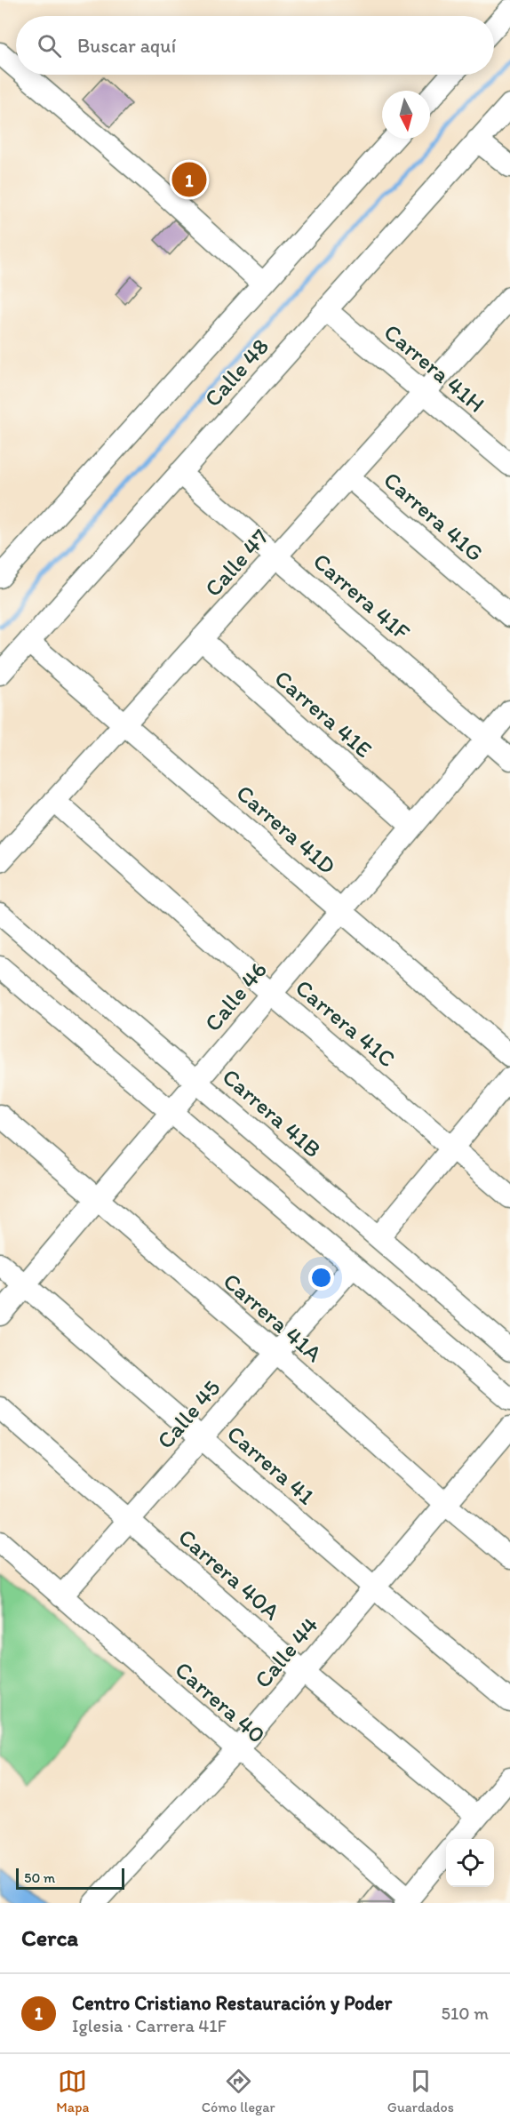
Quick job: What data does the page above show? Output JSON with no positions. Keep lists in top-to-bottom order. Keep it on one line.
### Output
{"streets":{"street":["Carrera 41H","Calle 48","Carrera 41G","Calle 47","Carrera 41F","Carrera 41E","Carrera 41D","Calle 46","Carrera 41C","Carrera 41B","Carrera 41A","Calle 45","Carrera 41","Carrera 40A","Calle 44","Carrera 40"]},"crossings":[["Carrera 41H","Calle 48"],["Carrera 41H","Calle 47"],["Calle 48","Carrera 41F"],["Calle 48","Carrera 41D"],["Carrera 41G","Calle 47"],["Calle 47","Carrera 41F"],["Calle 47","Carrera 41E"],["Calle 47","Carrera 41D"],["Calle 47","Carrera 41C"],["Carrera 41F","Calle 46"],["Carrera 41E","Calle 46"],["Carrera 41D","Calle 46"],["Calle 46","Carrera 41C"],["Calle 46","Carrera 41B"],["Calle 46","Carrera 41A"],["Calle 46","Carrera 41"],["Carrera 41A","Calle 45"],["Carrera 41A","Calle 44"],["Calle 45","Carrera 41"],["Calle 45","Carrera 40A"],["Calle 45","Carrera 40"],["Carrera 41","Calle 44"],["Carrera 40A","Calle 44"],["Calle 44","Carrera 40"]],"scale_bar":"50 m","north":"bottom","page":{"search":"Buscar aquí","pins":"1","scale":"50 m","heading":"Cerca","list":[{"mark":"1","name":"Centro Cristiano Restauración y Poder","note":"Iglesia · Carrera 41F","value":"510 m"}],"nav":["Mapa","Cómo llegar","Guardados"]}}
